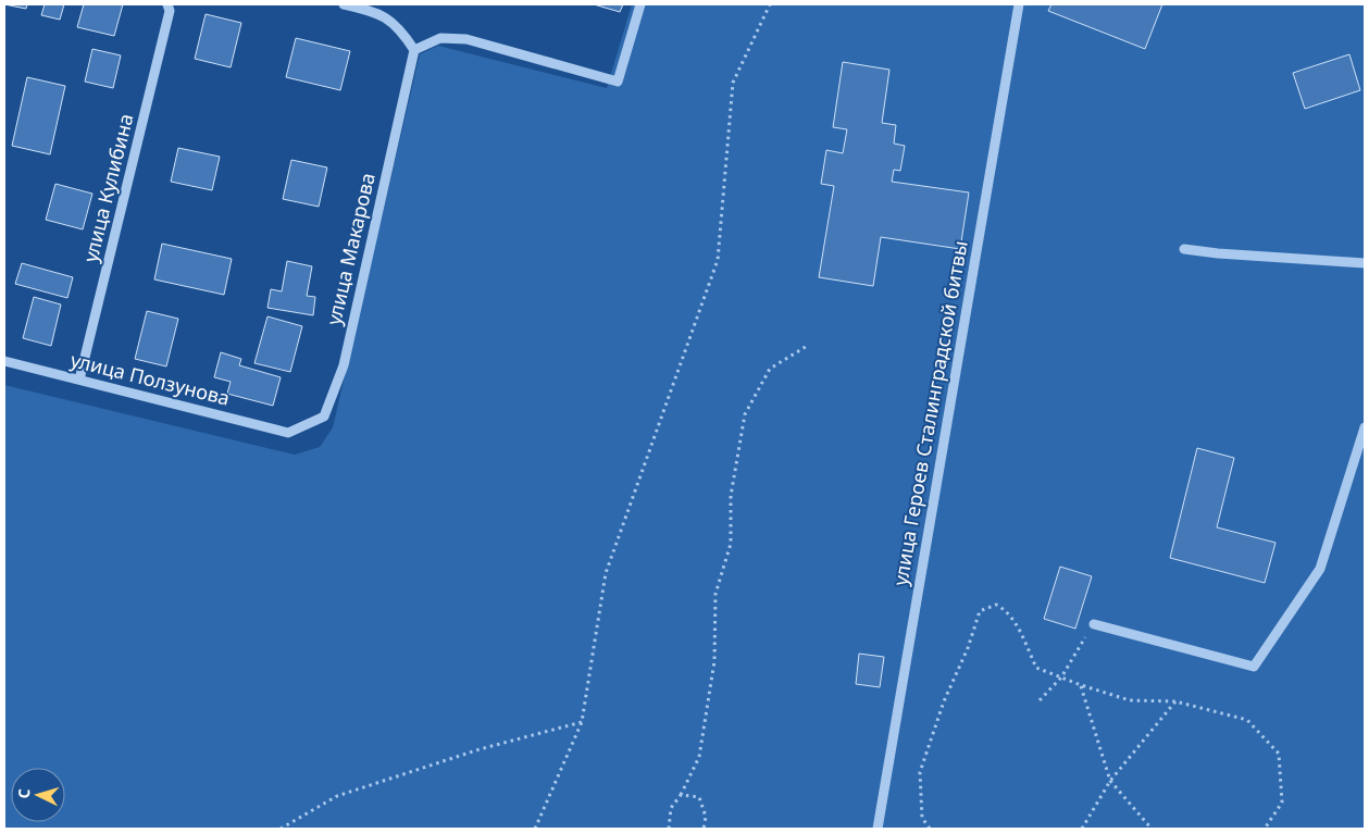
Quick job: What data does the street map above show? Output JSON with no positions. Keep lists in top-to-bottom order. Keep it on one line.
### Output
{"streets":{"street":["улица Кулибина","улица Макарова","улица Ползунова","улица Героев Сталинградской битвы"]},"crossings":[["улица Кулибина","улица Ползунова"],["улица Макарова","улица Ползунова"]],"north":"left"}
